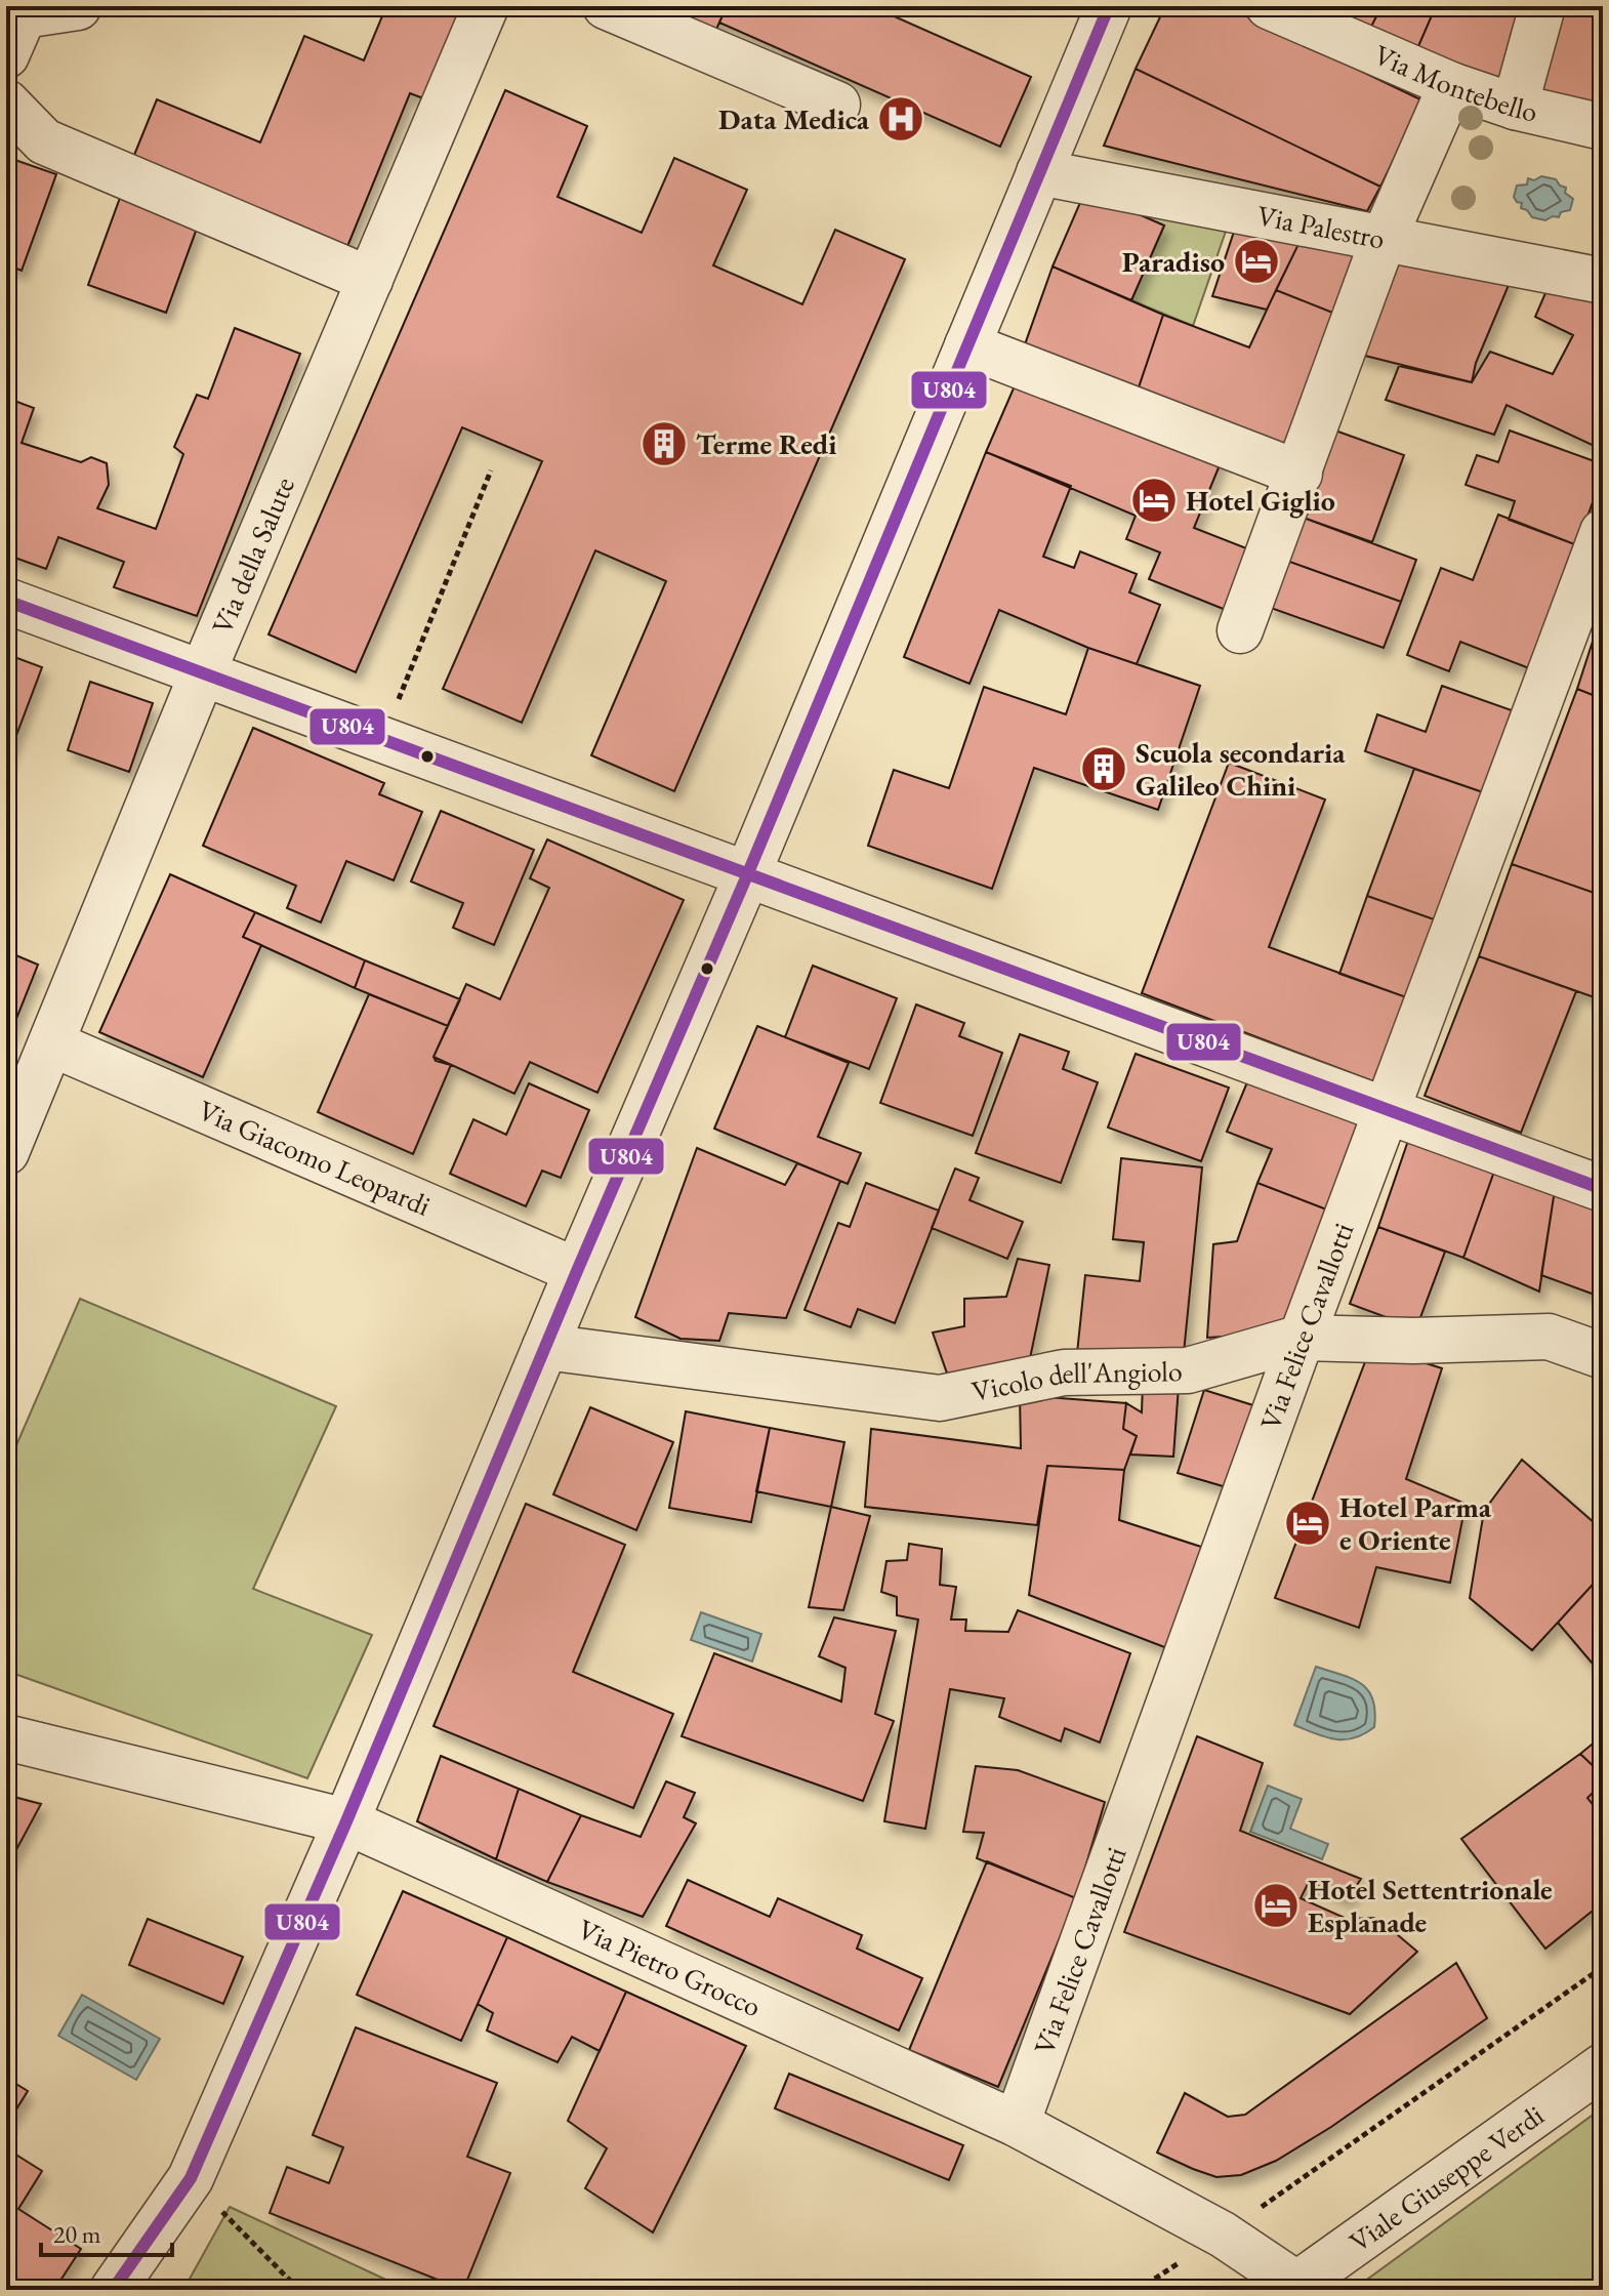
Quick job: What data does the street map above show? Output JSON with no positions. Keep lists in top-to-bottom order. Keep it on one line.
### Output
{"streets":{"street":["Via Montebello","Via Palestro","Via della Salute","Via Giacomo Leopardi","Via Felice Cavallotti","Vicolo dell'Angiolo","Via Pietro Grocco","Viale Giuseppe Verdi"]},"crossings":[["Via della Salute","Via Giacomo Leopardi"],["Via Felice Cavallotti","Vicolo dell'Angiolo"],["Via Felice Cavallotti","Via Pietro Grocco"],["Via Pietro Grocco","Viale Giuseppe Verdi"]],"places":{"hospital":["Data Medica"],"hotel":["Paradiso","Hotel Giglio","Hotel Parma e Oriente","Hotel Settentrionale Esplanade"],"building":["Terme Redi","Scuola secondaria Galileo Chini"]},"lines":["transit line U804"],"scale_bar":"20 m"}
